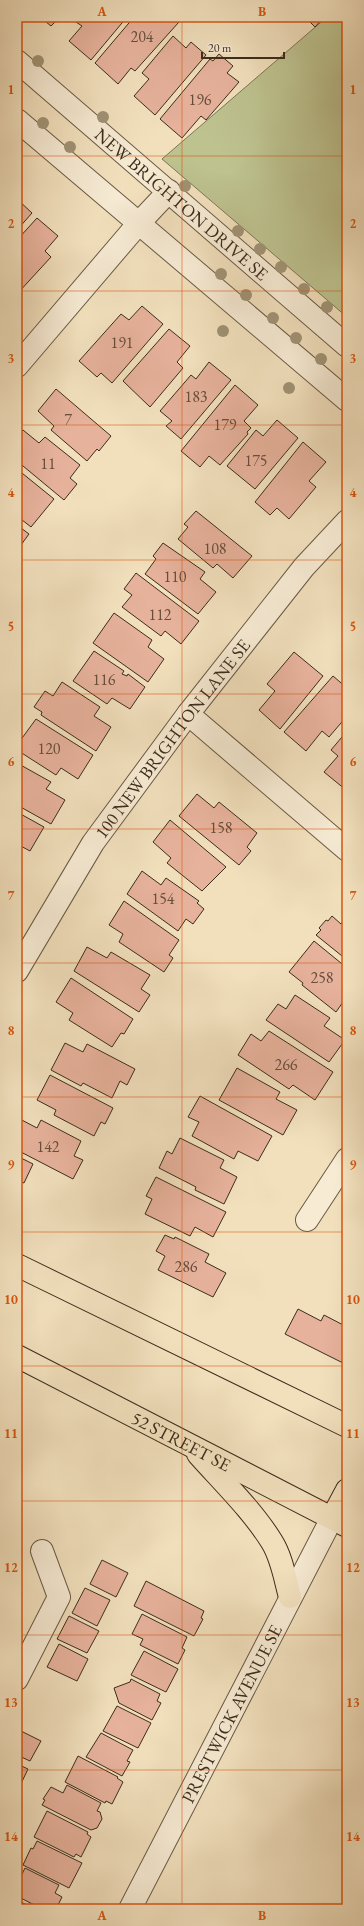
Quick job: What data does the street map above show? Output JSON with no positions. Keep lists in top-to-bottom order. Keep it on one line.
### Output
{"streets":{"main road":["52 STREET SE"],"street":["NEW BRIGHTON DRIVE SE","100 NEW BRIGHTON LANE SE","PRESTWICK AVENUE SE"]},"crossings":[["52 STREET SE","PRESTWICK AVENUE SE"]],"house_numbers":["204","196","191","183","7","179","175","11","108","110","112","116","120","158","154","258","266","142","286"],"scale_bar":"20 m","grid":{"columns":["A","B"],"rows":["1","2","3","4","5","6","7","8","9","10","11","12","13","14"]}}
